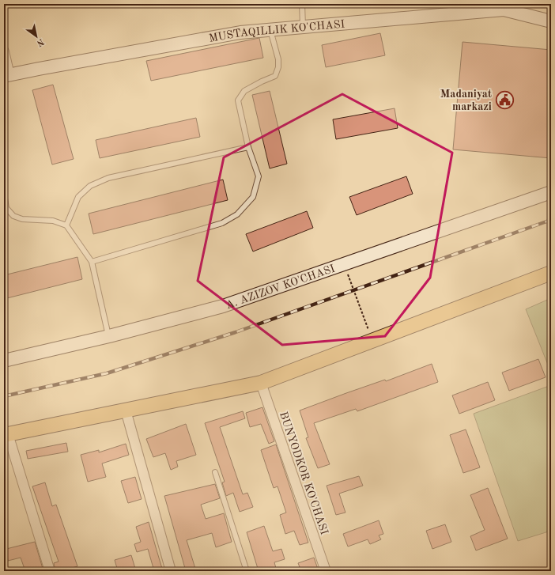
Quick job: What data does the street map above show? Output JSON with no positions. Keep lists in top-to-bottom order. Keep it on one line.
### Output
{"streets":{"street":["MUSTAQILLIK KO'CHASI","A. AZIZOV KO'CHASI","BUNYODKOR KO'CHASI"]},"places":{"public building":["Madaniyat markazi"]},"north":"bottom right"}
